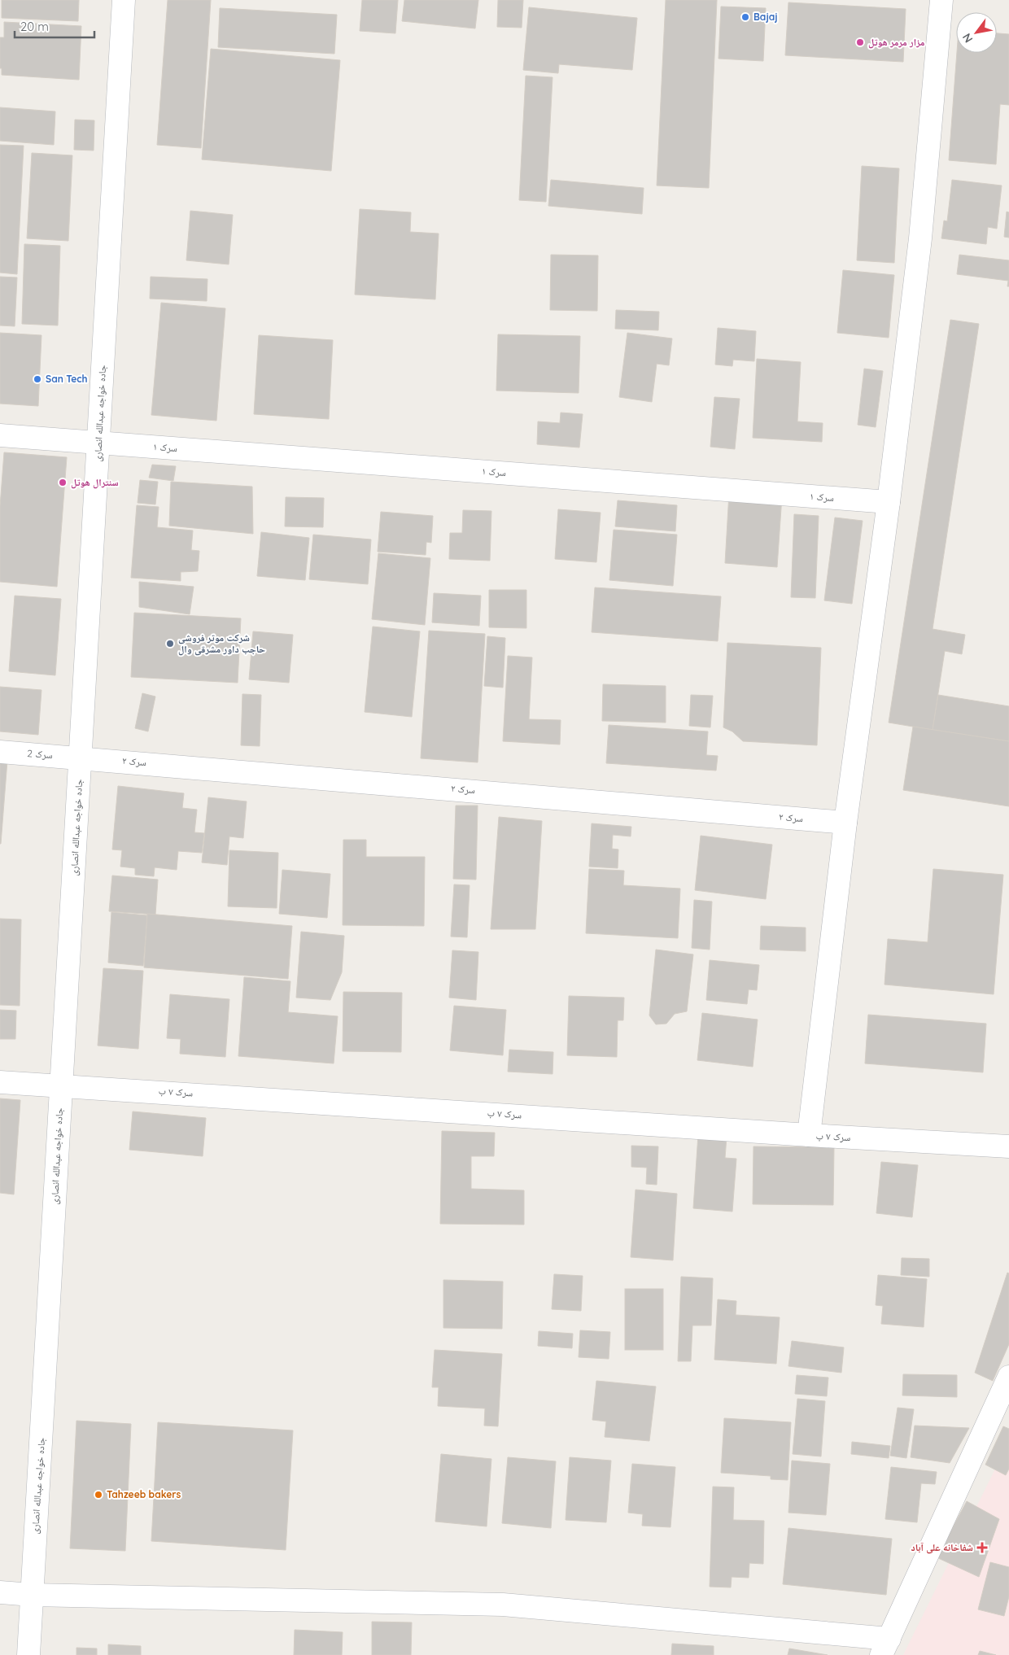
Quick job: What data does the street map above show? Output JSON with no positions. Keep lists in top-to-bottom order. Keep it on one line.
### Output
{"streets":{"street":["جاده خواجه عبدالله انصاری","سرک ۱","سرک 2","سرک ۲","سرک ۷ ب"]},"crossings":[["جاده خواجه عبدالله انصاری","سرک ۱"],["جاده خواجه عبدالله انصاری","سرک 2"],["جاده خواجه عبدالله انصاری","سرک ۲"],["جاده خواجه عبدالله انصاری","سرک ۷ ب"],["سرک 2","سرک ۲"]],"places":{"other":["Bajaj","مزار مرمر هوتل","San Tech","سنترال هوتل","شرکت موتر فروشی حاجب داور مشرقی وال","Tahzeeb bakers"],"health":["شفاخانه علی آباد"]},"scale_bar":"20 m","north":"bottom left"}
